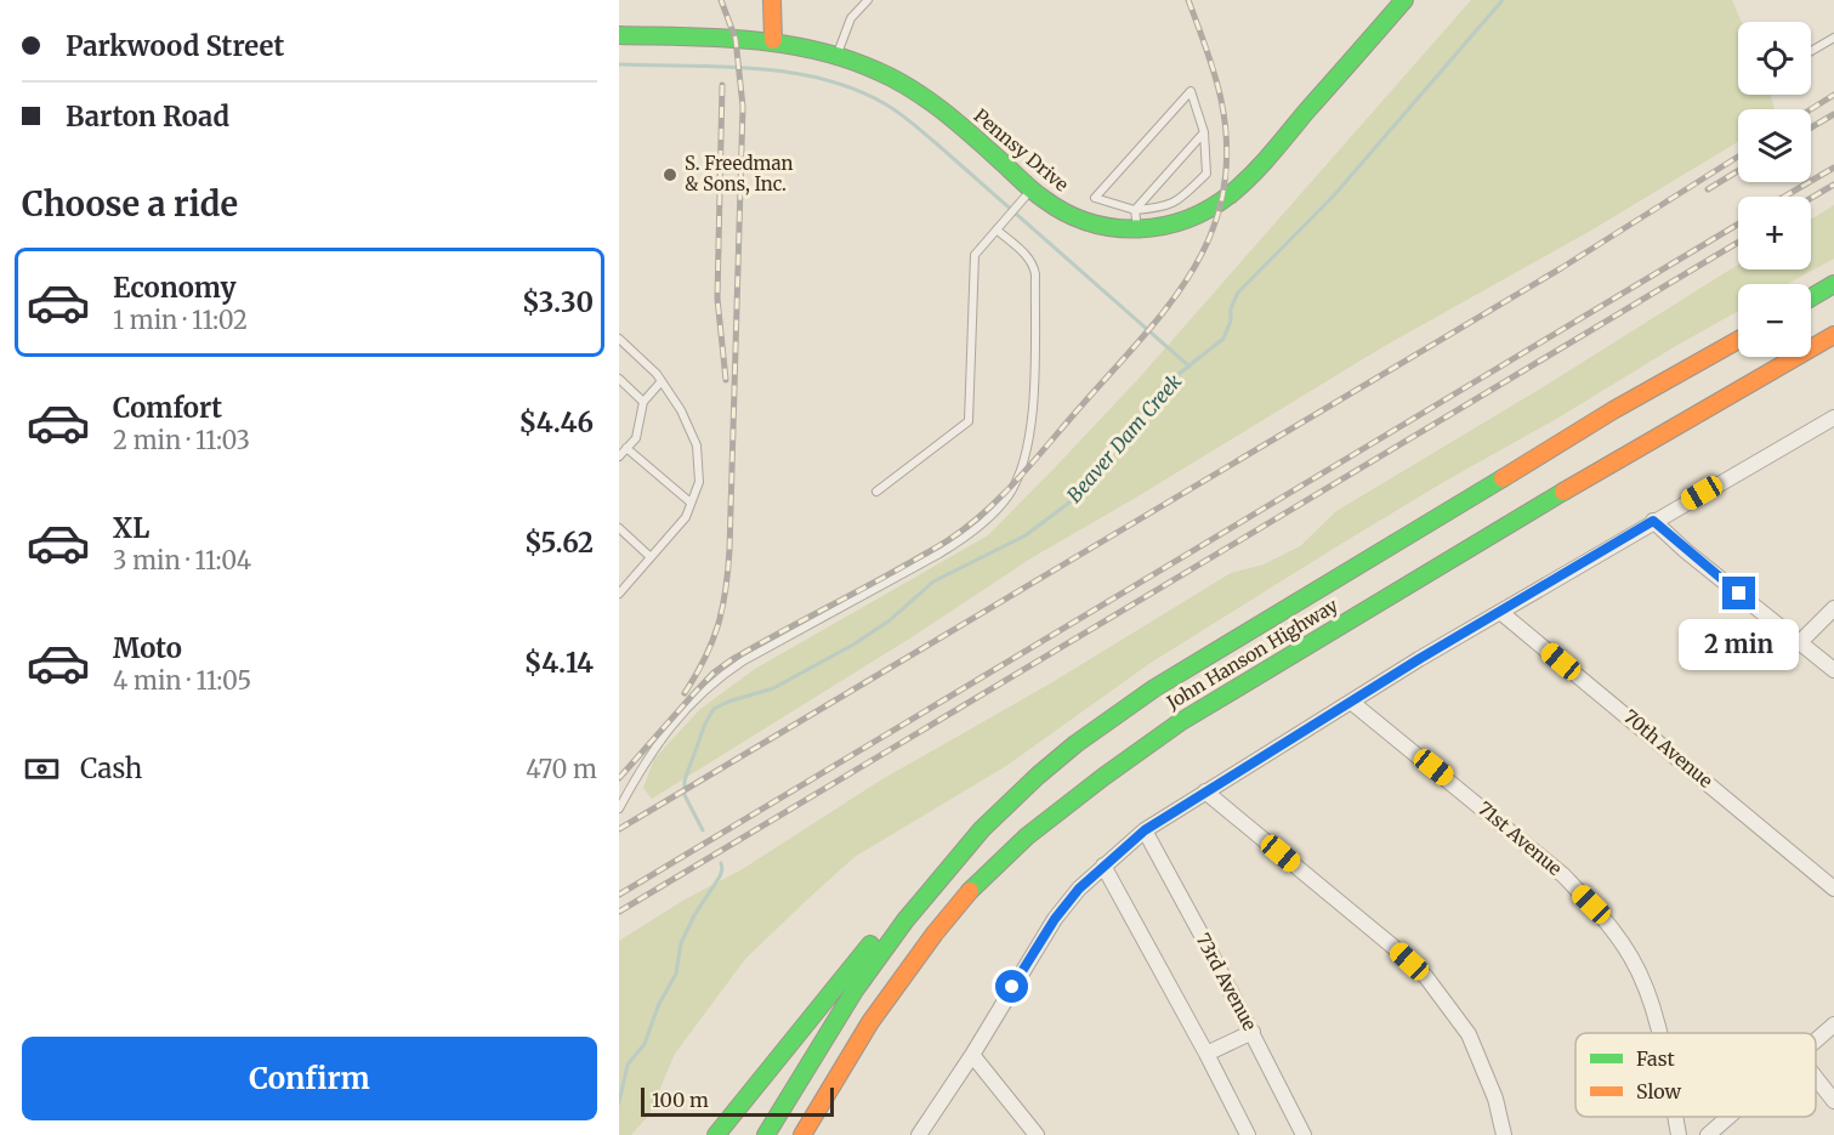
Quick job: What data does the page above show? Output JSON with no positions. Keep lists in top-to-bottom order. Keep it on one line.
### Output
{"streets":{"main road":["Pennsy Drive","John Hanson Highway"],"street":["70th Avenue","71st Avenue","73rd Avenue"]},"water":["Beaver Dam Creek"],"places":["S. Freedman & Sons, Inc."],"legend":["Fast","Slow"],"scale_bar":"100 m","page":{"banner":["Parkwood Street","Barton Road"],"map_buttons":["+","−"],"heading":"Choose a ride","list":[{"name":"Economy","note":"1 min · 11:02","value":"$3.30"},{"name":"Comfort","note":"2 min · 11:03","value":"$4.46"},{"name":"XL","note":"3 min · 11:04","value":"$5.62"},{"name":"Moto","note":"4 min · 11:05","value":"$4.14"}],"bubble":"2 min","pay":["Cash","470 m"],"buttons":"Confirm","scale":"100 m"}}
